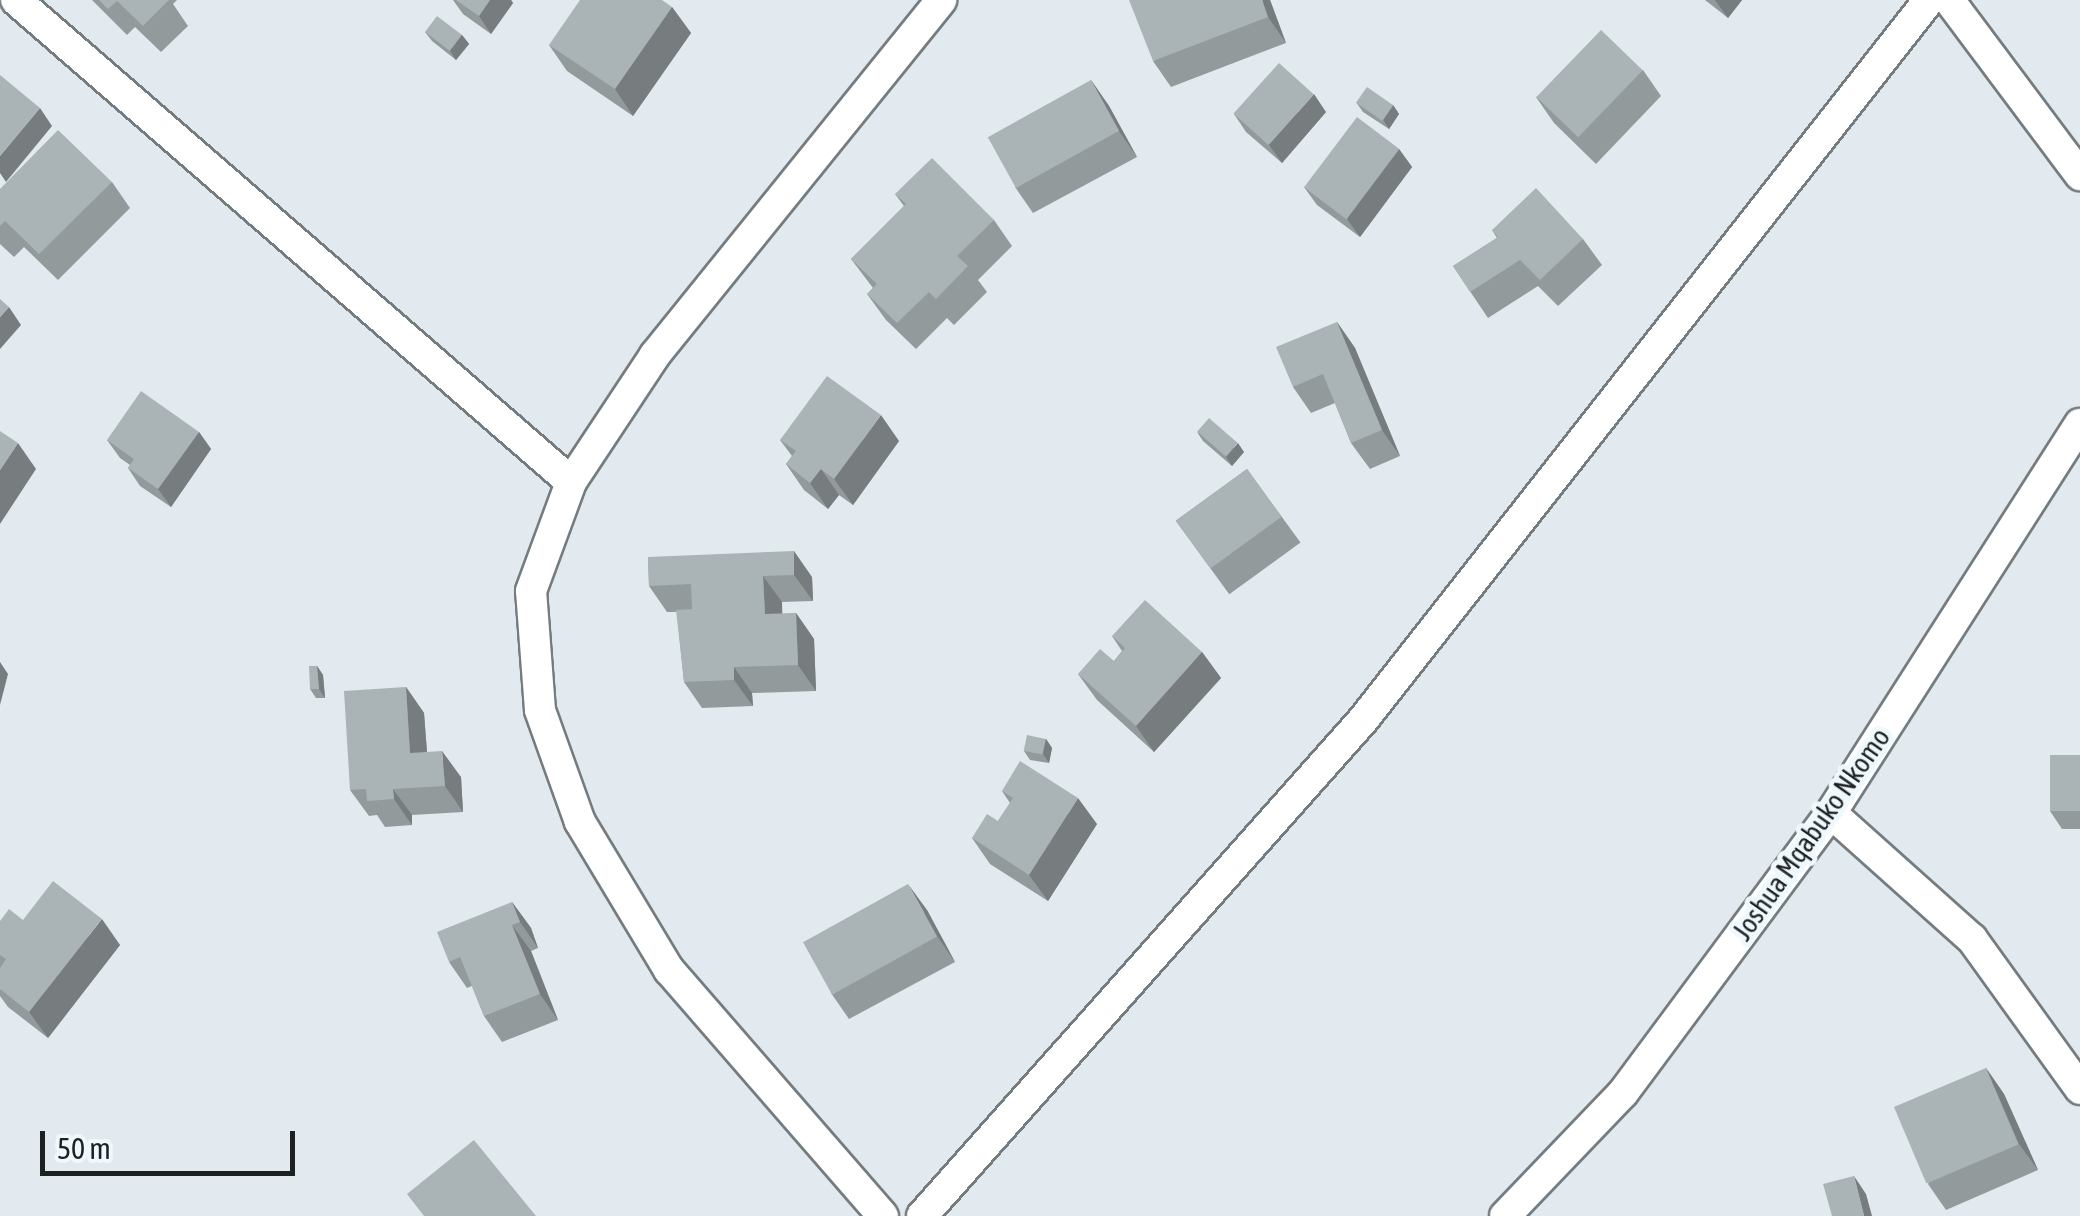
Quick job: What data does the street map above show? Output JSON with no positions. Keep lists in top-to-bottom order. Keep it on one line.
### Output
{"streets":{"street":["Joshua Mqabuko Nkomo"]},"scale_bar":"50 m"}
